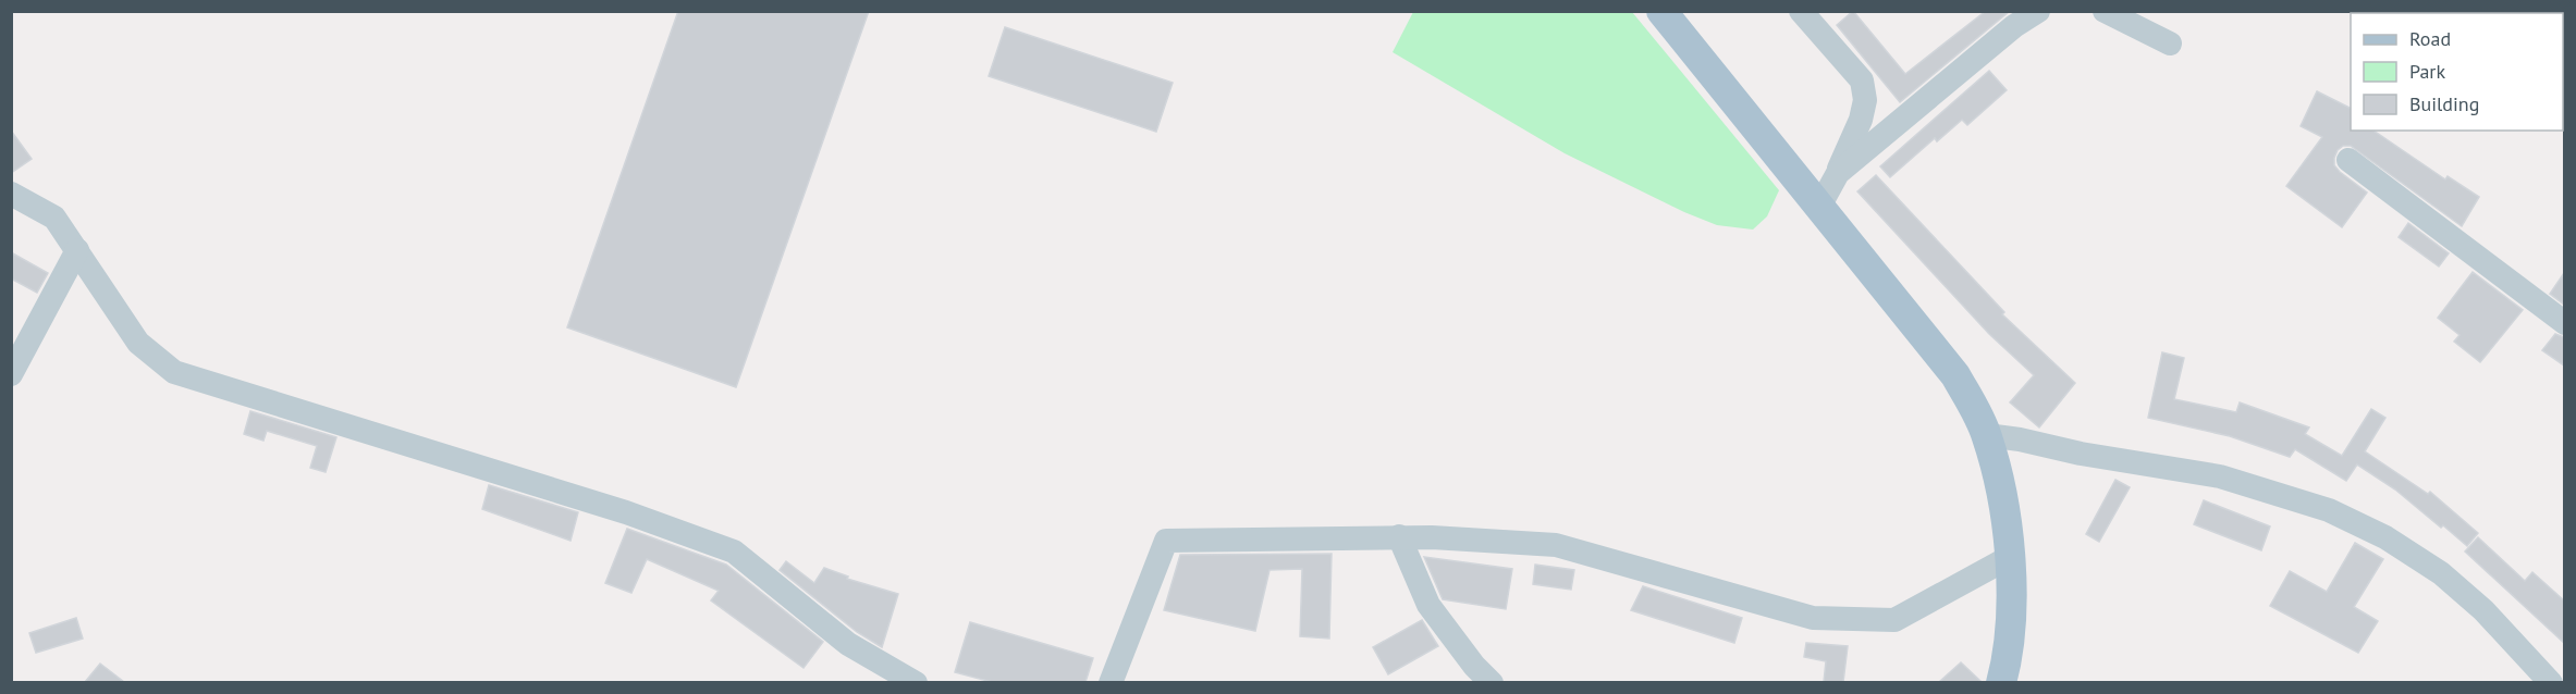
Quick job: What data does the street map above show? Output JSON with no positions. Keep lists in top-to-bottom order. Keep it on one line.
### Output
{"legend":["Road","Park","Building"]}
